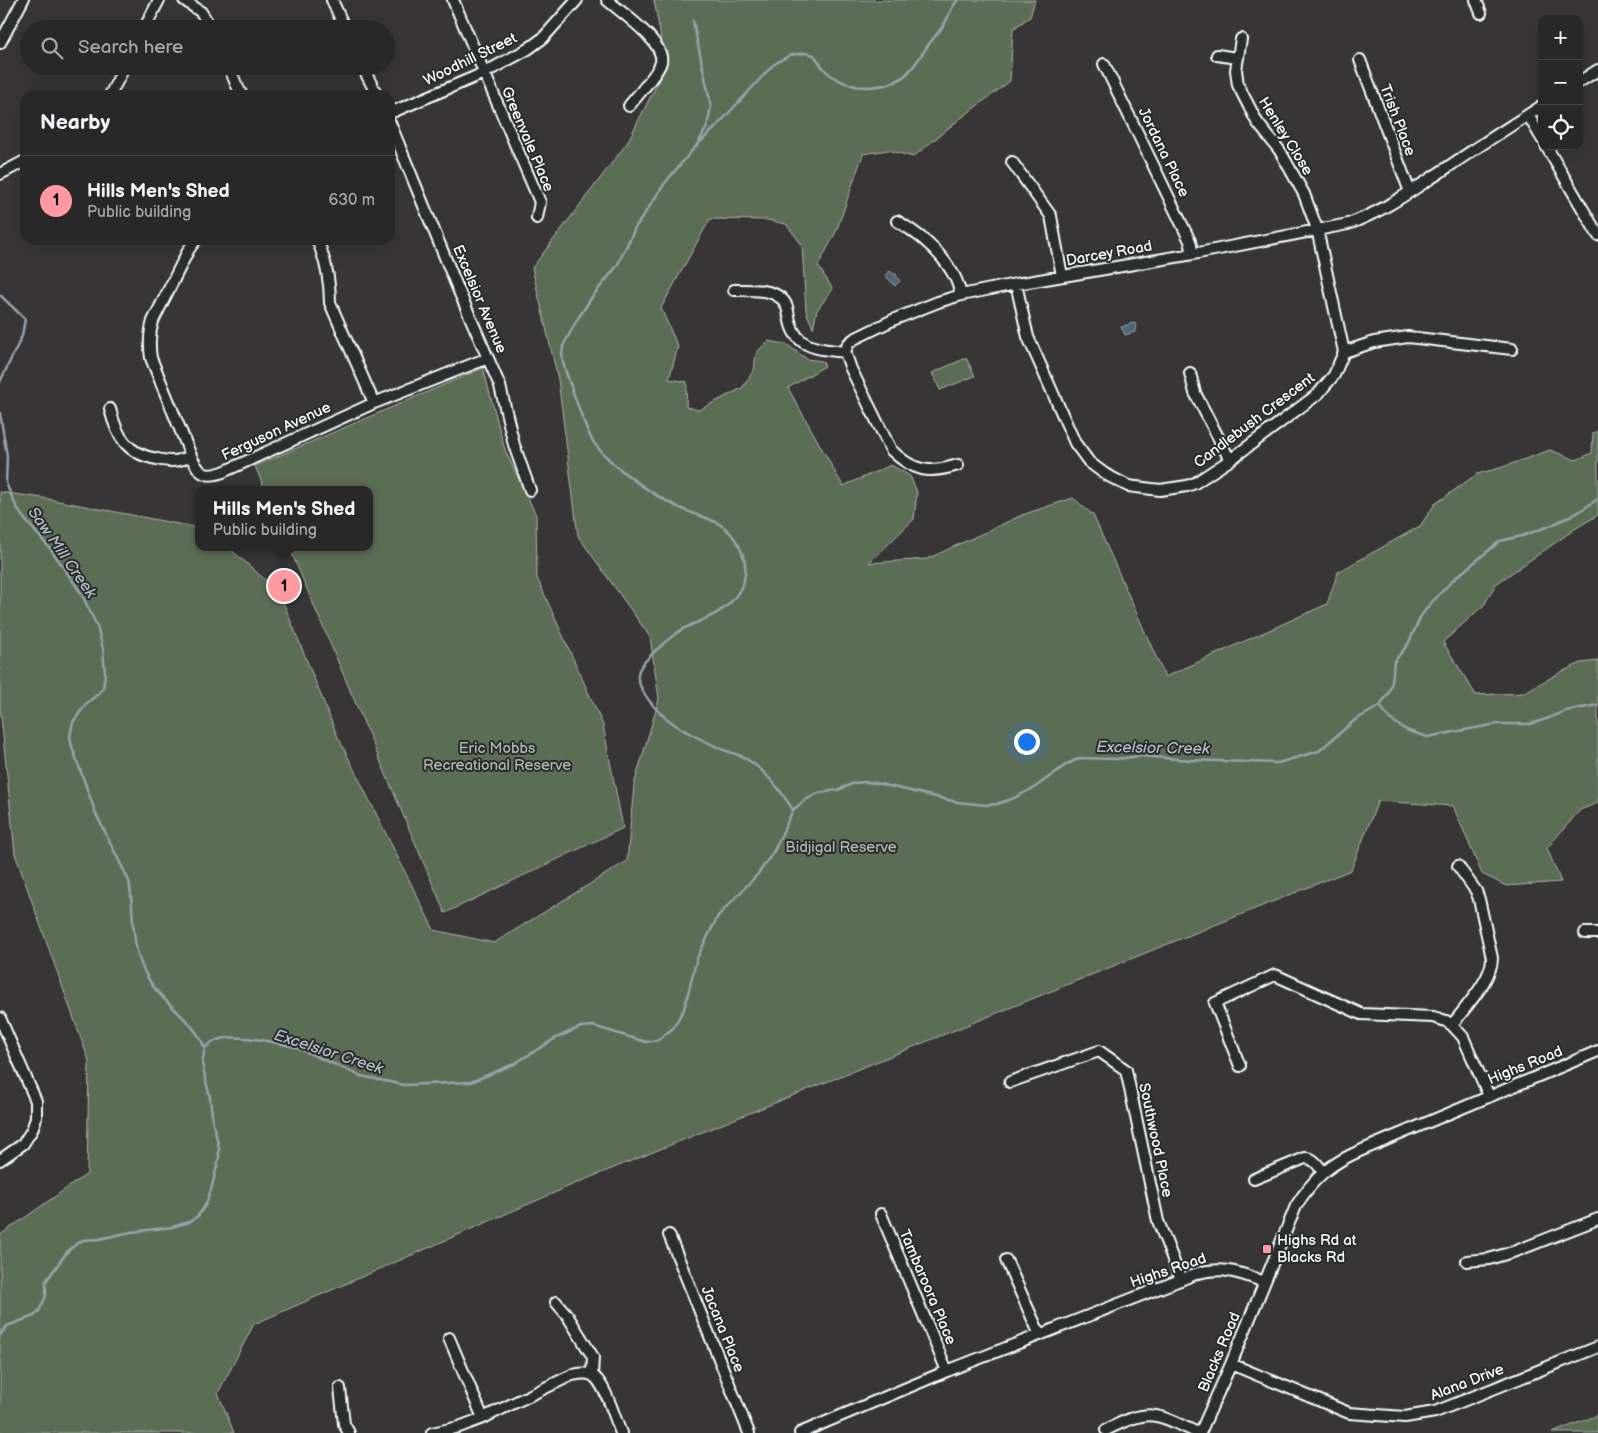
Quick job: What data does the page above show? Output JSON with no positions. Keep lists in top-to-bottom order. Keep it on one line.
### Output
{"streets":{"street":["Woodhill Street","Trish Place","Henley Close","Greenvale Place","Jordana Place","Darcey Road","Excelsior Avenue","Candlebush Crescent","Ferguson Avenue","Highs Road","Southwood Place","Tambaroora Place","Jacana Place","Blacks Road","Alana Drive"]},"crossings":[["Woodhill Street","Greenvale Place"],["Trish Place","Darcey Road"],["Henley Close","Darcey Road"],["Jordana Place","Darcey Road"],["Darcey Road","Candlebush Crescent"],["Excelsior Avenue","Ferguson Avenue"],["Highs Road","Southwood Place"],["Highs Road","Tambaroora Place"],["Highs Road","Blacks Road"],["Blacks Road","Alana Drive"]],"water":["Saw Mill Creek","Excelsior Creek"],"parks":["Eric Mobbs Recreational Reserve","Bidjigal Reserve"],"places":{"transit":["Highs Rd at Blacks Rd"]},"page":{"map_buttons":["+","−"],"search":"Search here","heading":"Nearby","list":[{"mark":"1","name":"Hills Men's Shed","note":"Public building","value":"630 m"}],"popup":["Hills Men's Shed","Public building"],"pins":"1"}}
